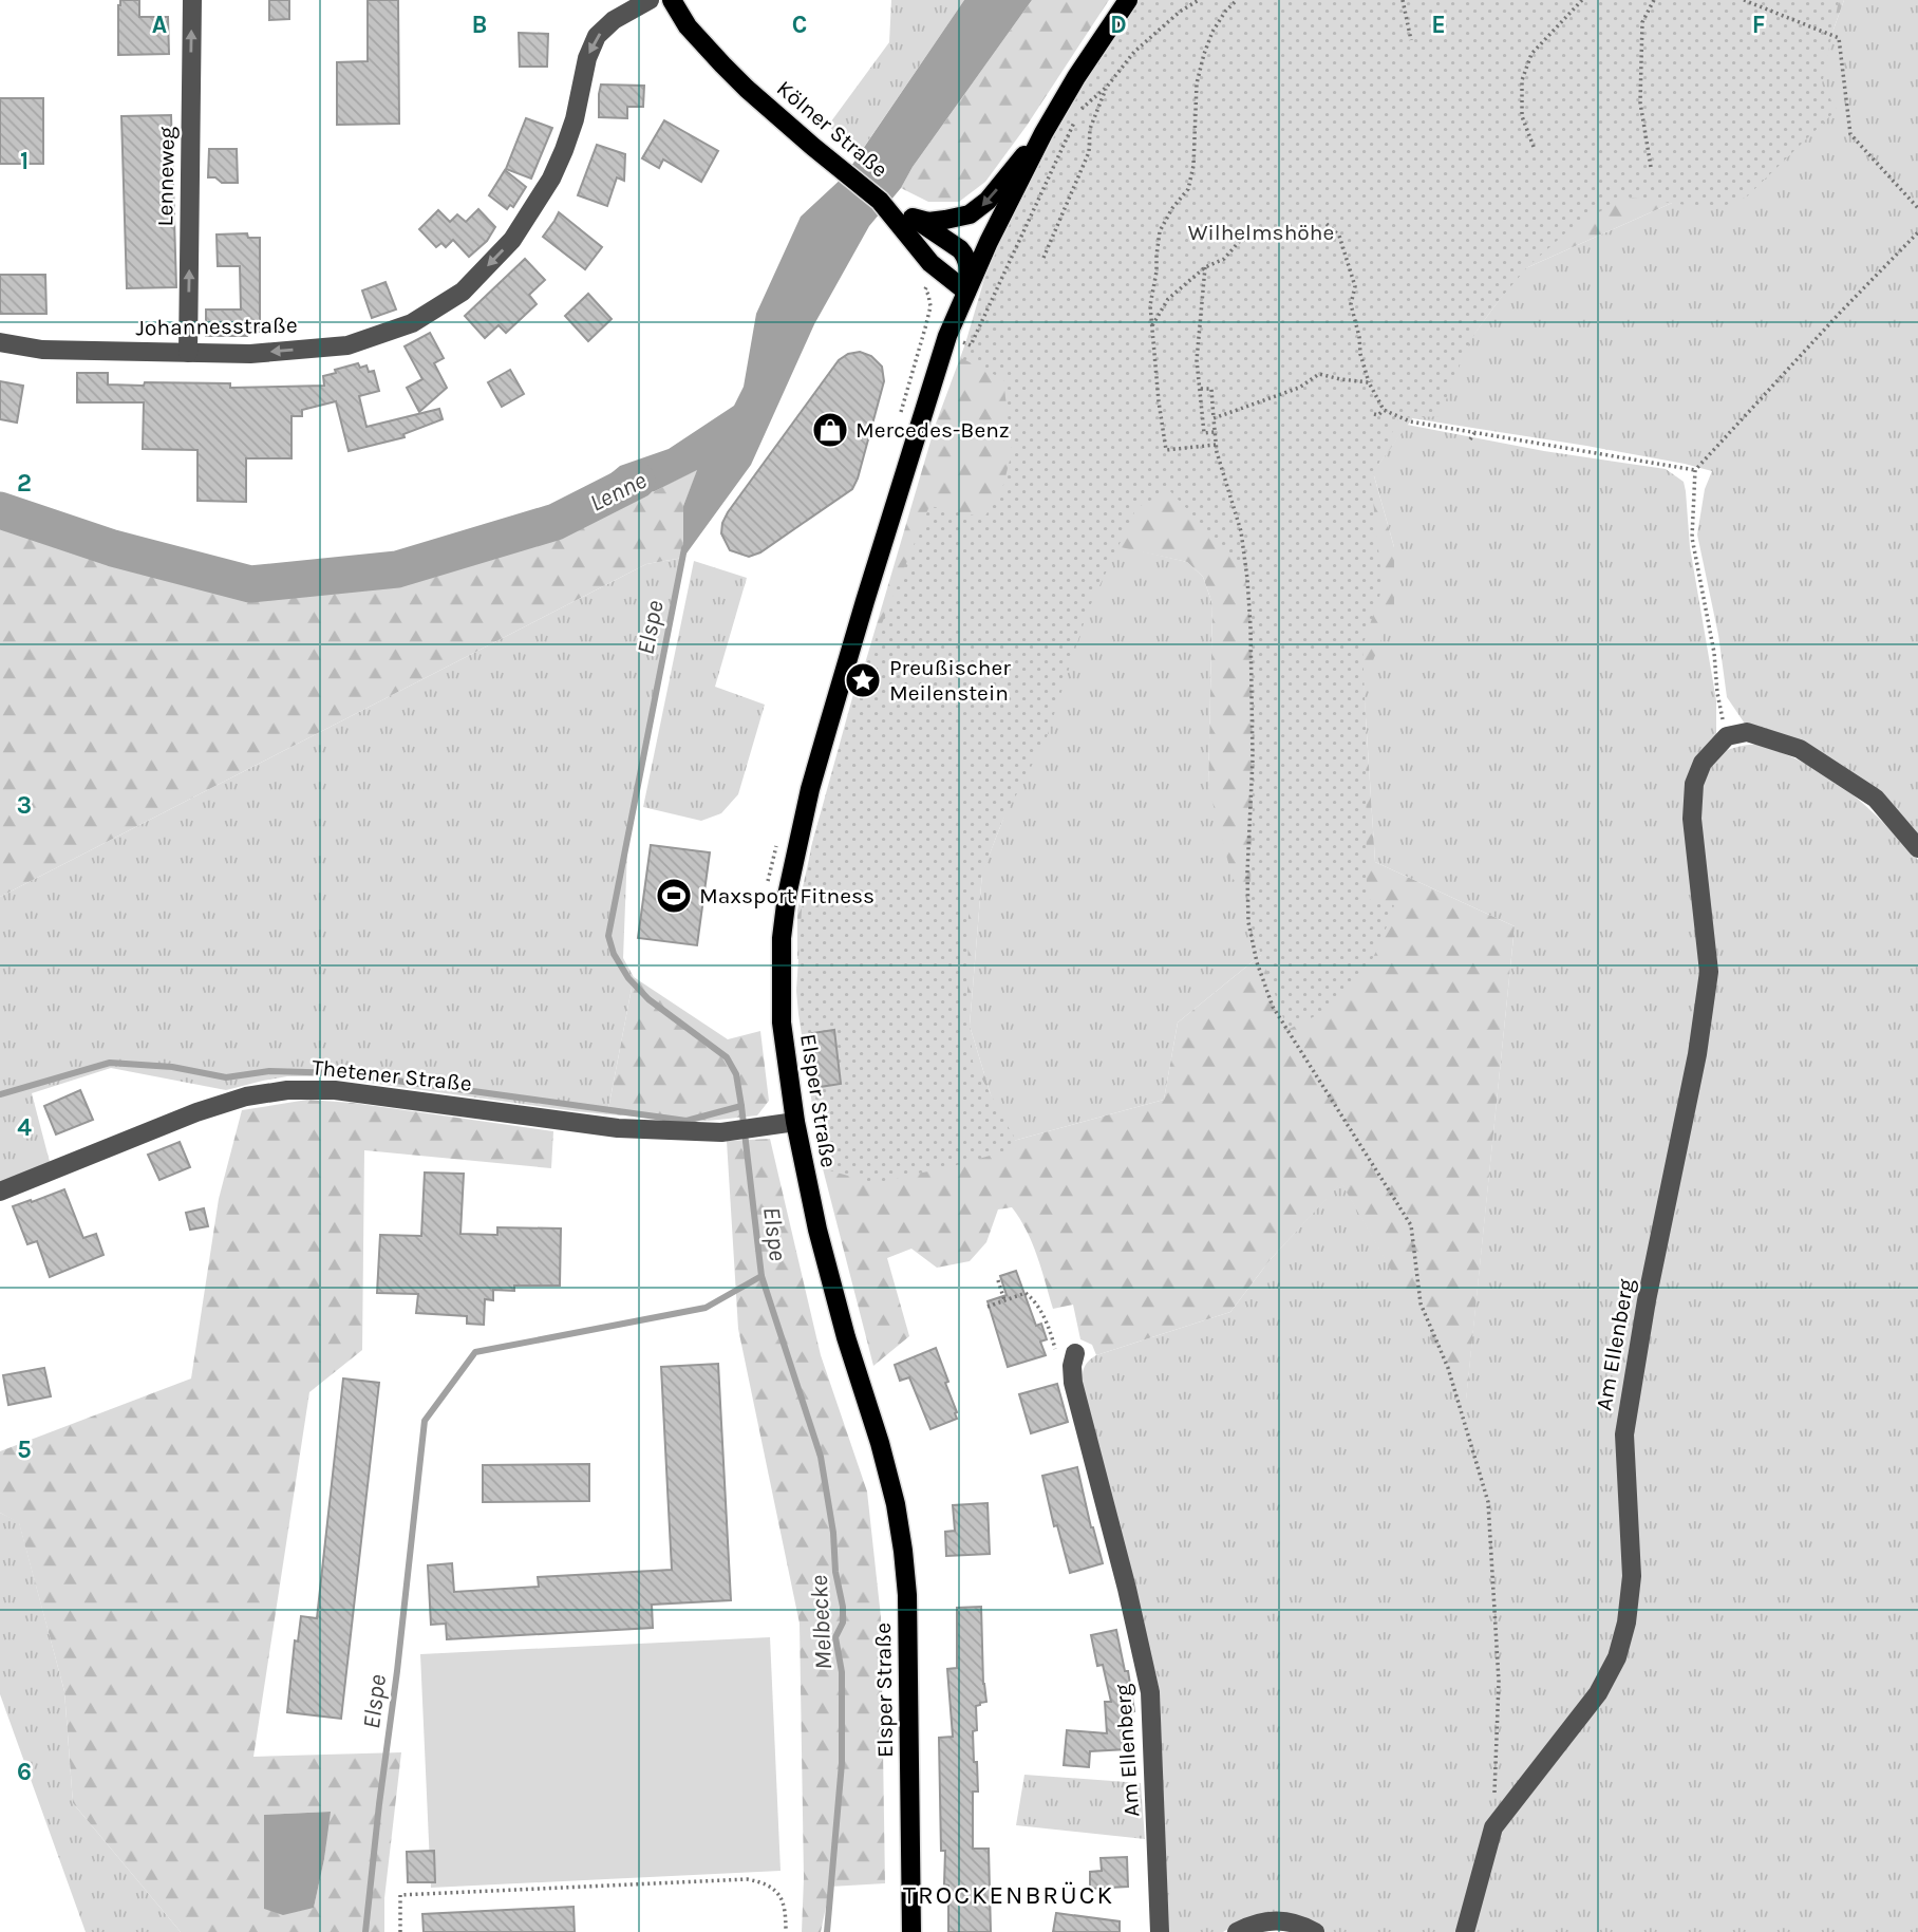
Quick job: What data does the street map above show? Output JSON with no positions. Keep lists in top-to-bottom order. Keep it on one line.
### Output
{"streets":{"main road":["Kölner Straße","Elsper Straße"],"street":["Lenneweg","Johannesstraße","Thetener Straße","Am Ellenberg"]},"crossings":[["Kölner Straße","Elsper Straße"],["Lenneweg","Johannesstraße"],["Thetener Straße","Elsper Straße"]],"one_way":["Lenneweg","Johannesstraße"],"districts":["TROCKENBRÜCK"],"water":["Lenne","Elspe","Melbecke"],"parks":["Wilhelmshöhe"],"places":{"shop":["Mercedes-Benz"],"place":["Preußischer Meilenstein"],"sports":["Maxsport Fitness"]},"grid":{"columns":["A","B","C","D","E","F"],"rows":["1","2","3","4","5","6"]}}
